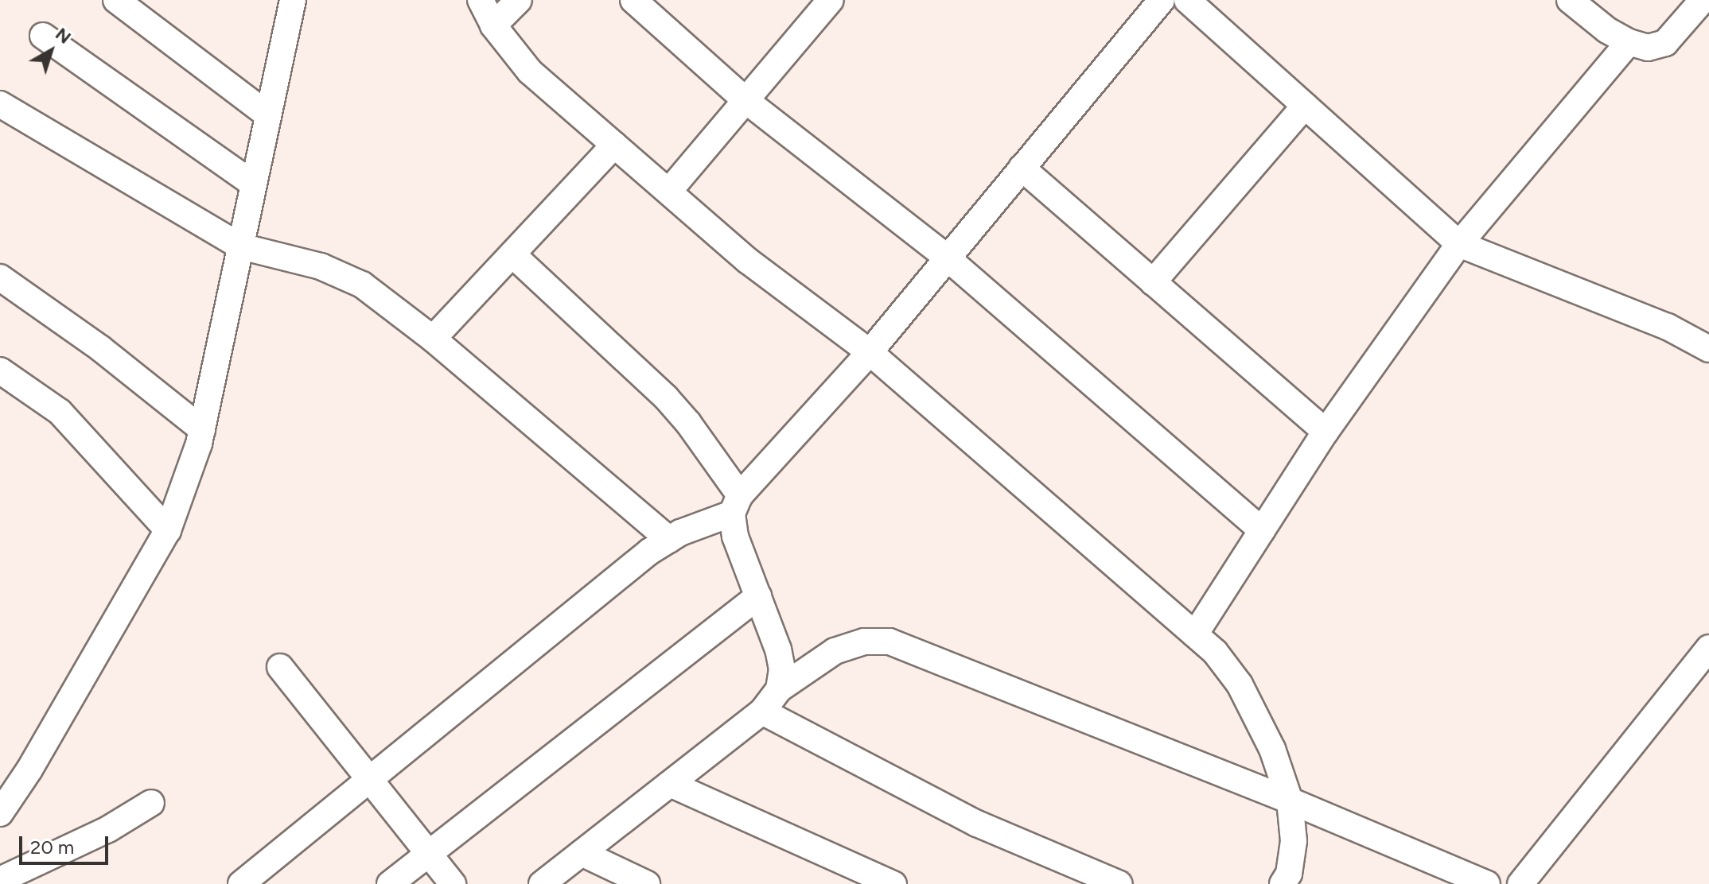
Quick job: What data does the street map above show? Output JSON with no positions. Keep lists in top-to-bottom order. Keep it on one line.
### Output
{"scale_bar":"20 m","north":"top right"}
